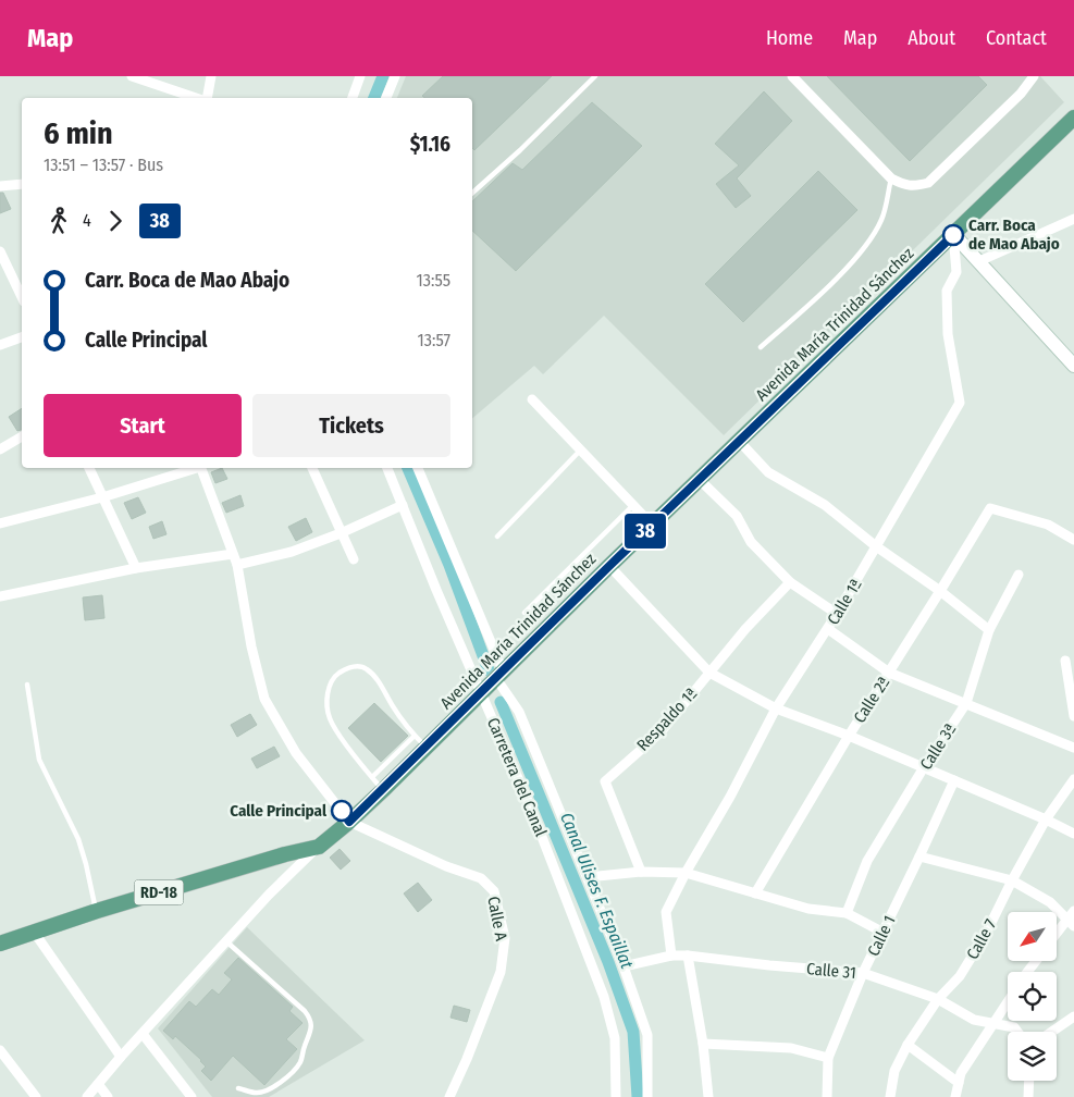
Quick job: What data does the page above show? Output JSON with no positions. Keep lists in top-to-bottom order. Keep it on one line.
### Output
{"streets":{"main road":["Avenida María Trinidad Sánchez","RD-18"],"street":["Calle 1ª","Calle 2ª","Respaldo 1ª","Calle 3ª","Carretera del Canal","Calle A","Calle 1","Calle 7","Calle 31"]},"crossings":[["Avenida María Trinidad Sánchez","Calle 1ª"],["Avenida María Trinidad Sánchez","Carretera del Canal"],["Avenida María Trinidad Sánchez","Calle A"],["Calle 1ª","Calle 31"],["Carretera del Canal","Calle 31"],["Calle 1","Calle 31"],["Calle 7","Calle 31"]],"water":["Canal Ulises F. Espaillat"],"places":["Carr. Boca de Mao Abajo","Calle Principal"],"lines":["bus line 38"],"north":"bottom left","page":{"header":"Map","nav":["Home","Map","About","Contact"],"on_map":"38","heading":["6 min","13:51 – 13:57 · Bus","$1.16"],"legs":["4","38"],"list":[{"name":"Carr. Boca de Mao Abajo","value":"13:55"},{"name":"Calle Principal","value":"13:57"}],"buttons":["Start","Tickets"]}}
